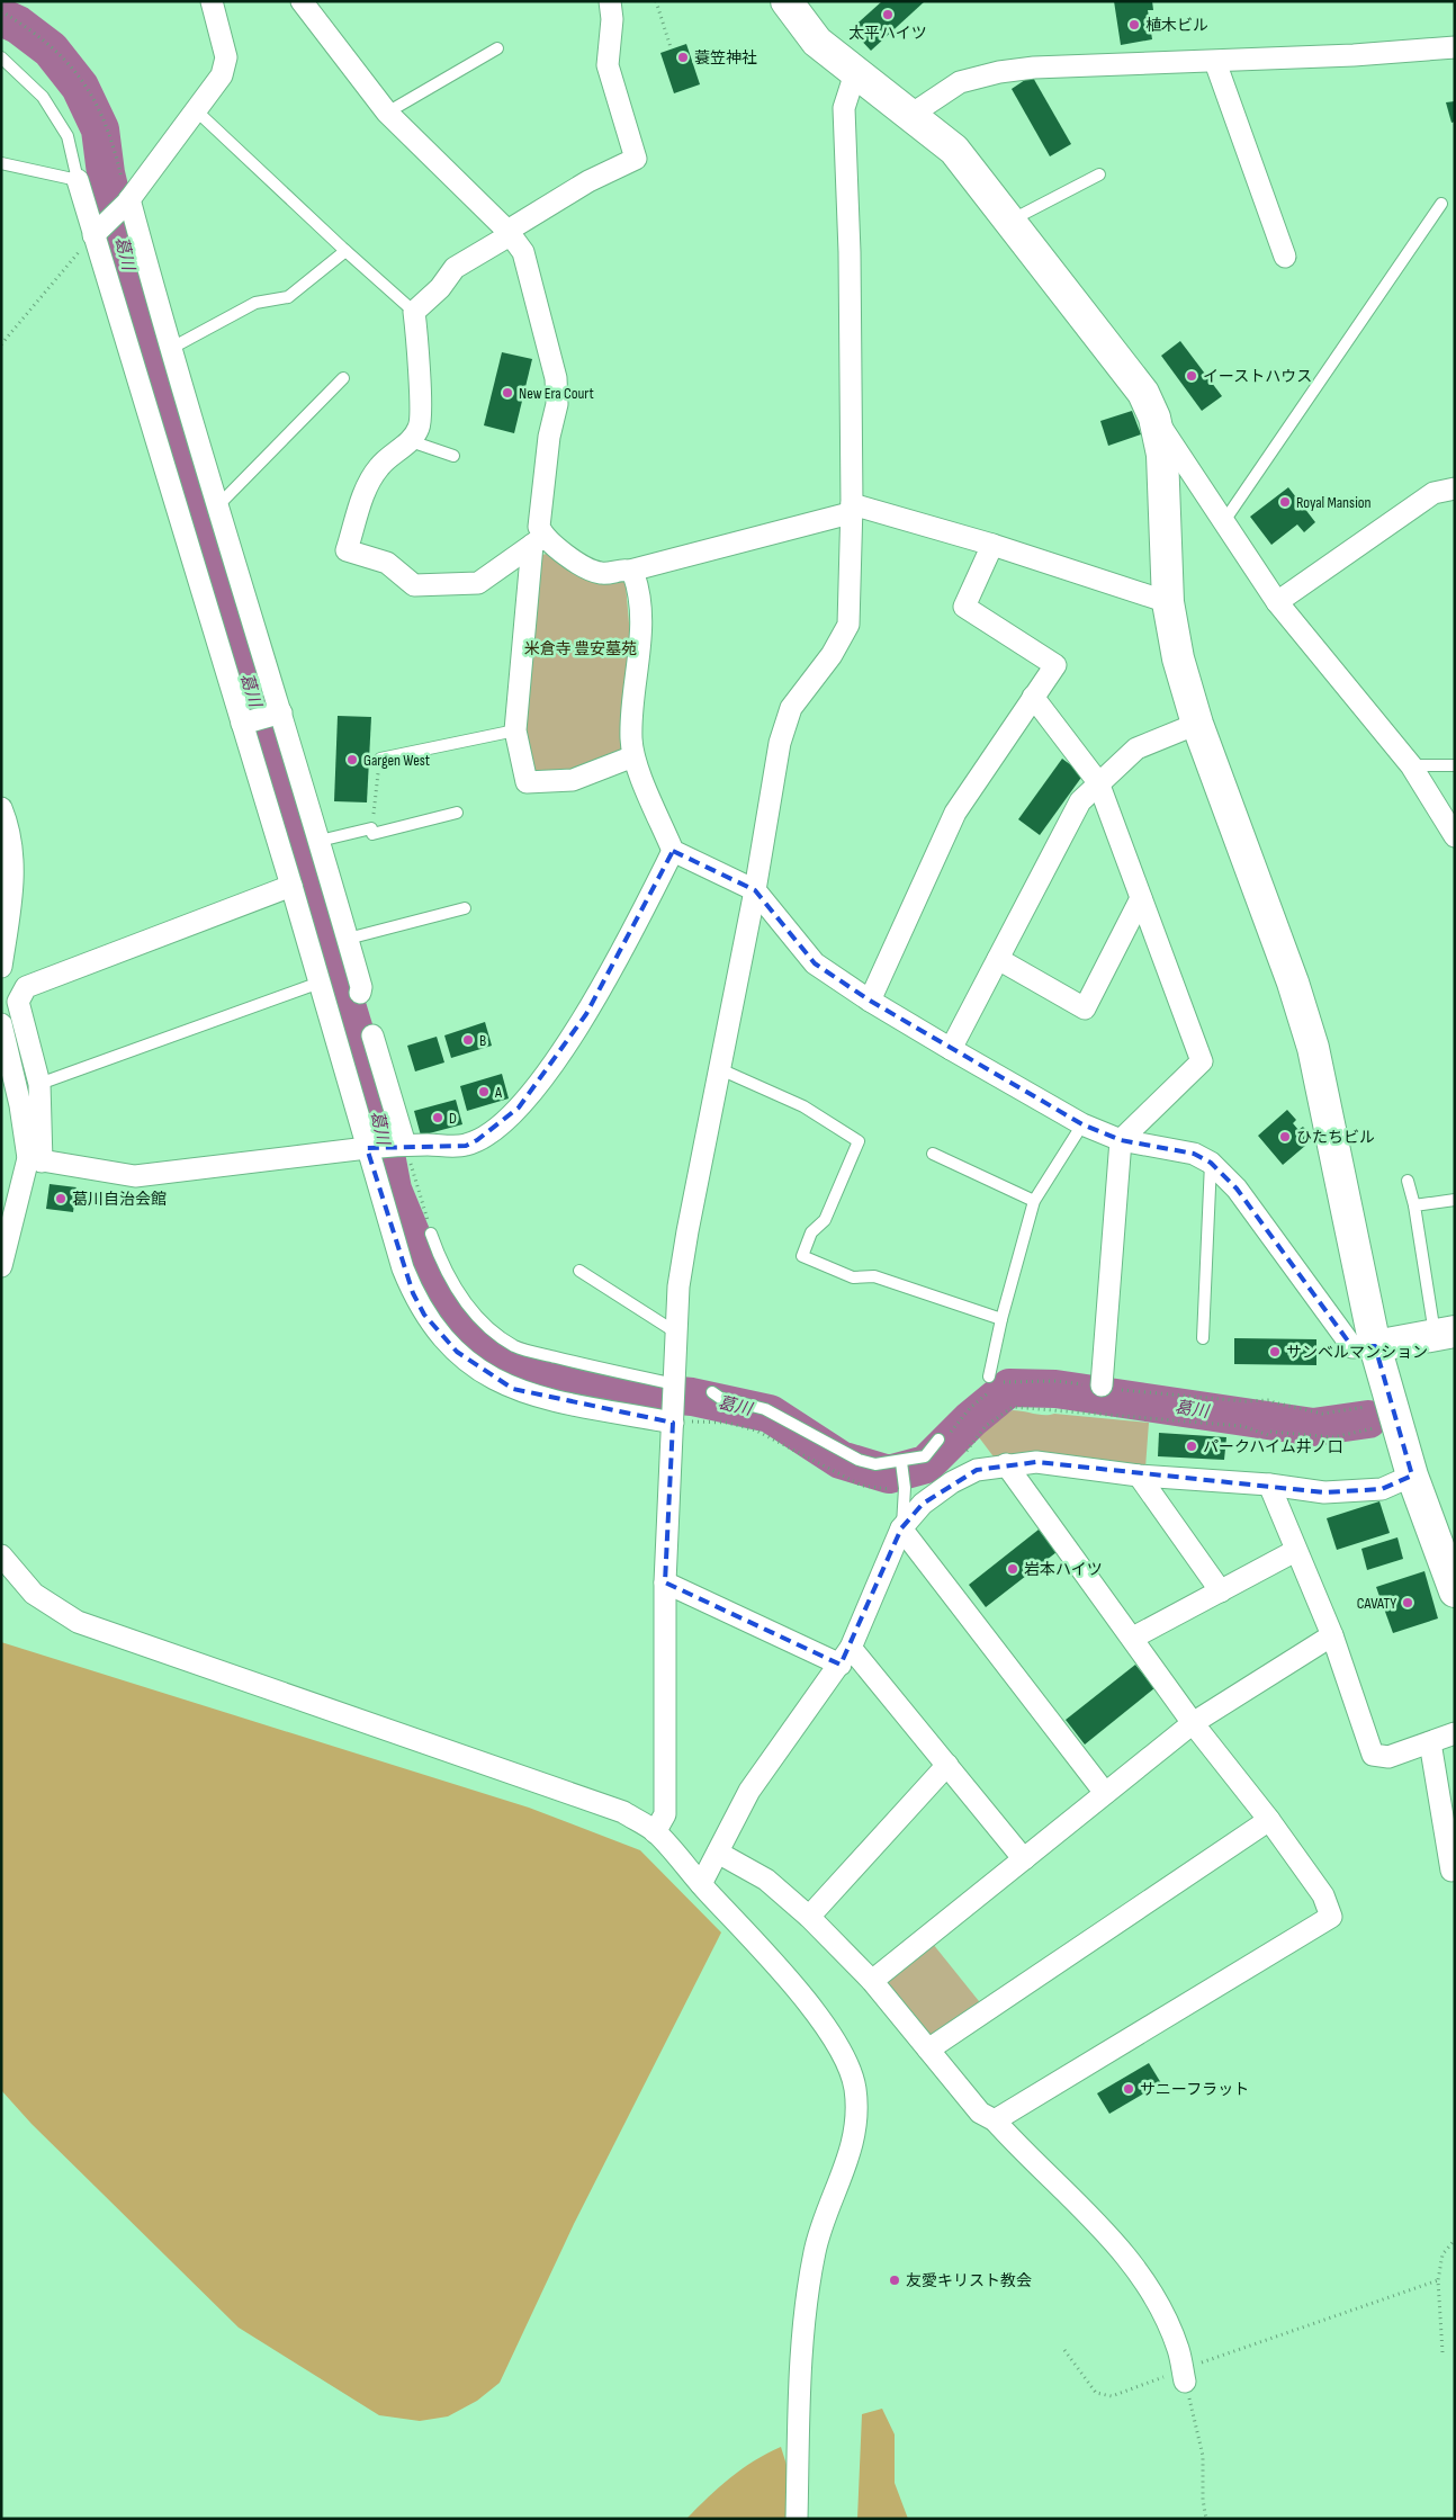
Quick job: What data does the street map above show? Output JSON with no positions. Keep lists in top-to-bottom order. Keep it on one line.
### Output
{"water":["葛川"],"parks":["米倉寺 豊安墓苑"],"places":["太平ハイツ","植木ビル","蓑笠神社","イーストハウス","New Era Court","Royal Mansion","Gargen West","B","A","D","ひたちビル","葛川自治会館","サンベルマンション","パークハイム井ノ口","岩本ハイツ","CAVATY","サニーフラット","友愛キリスト教会"]}
